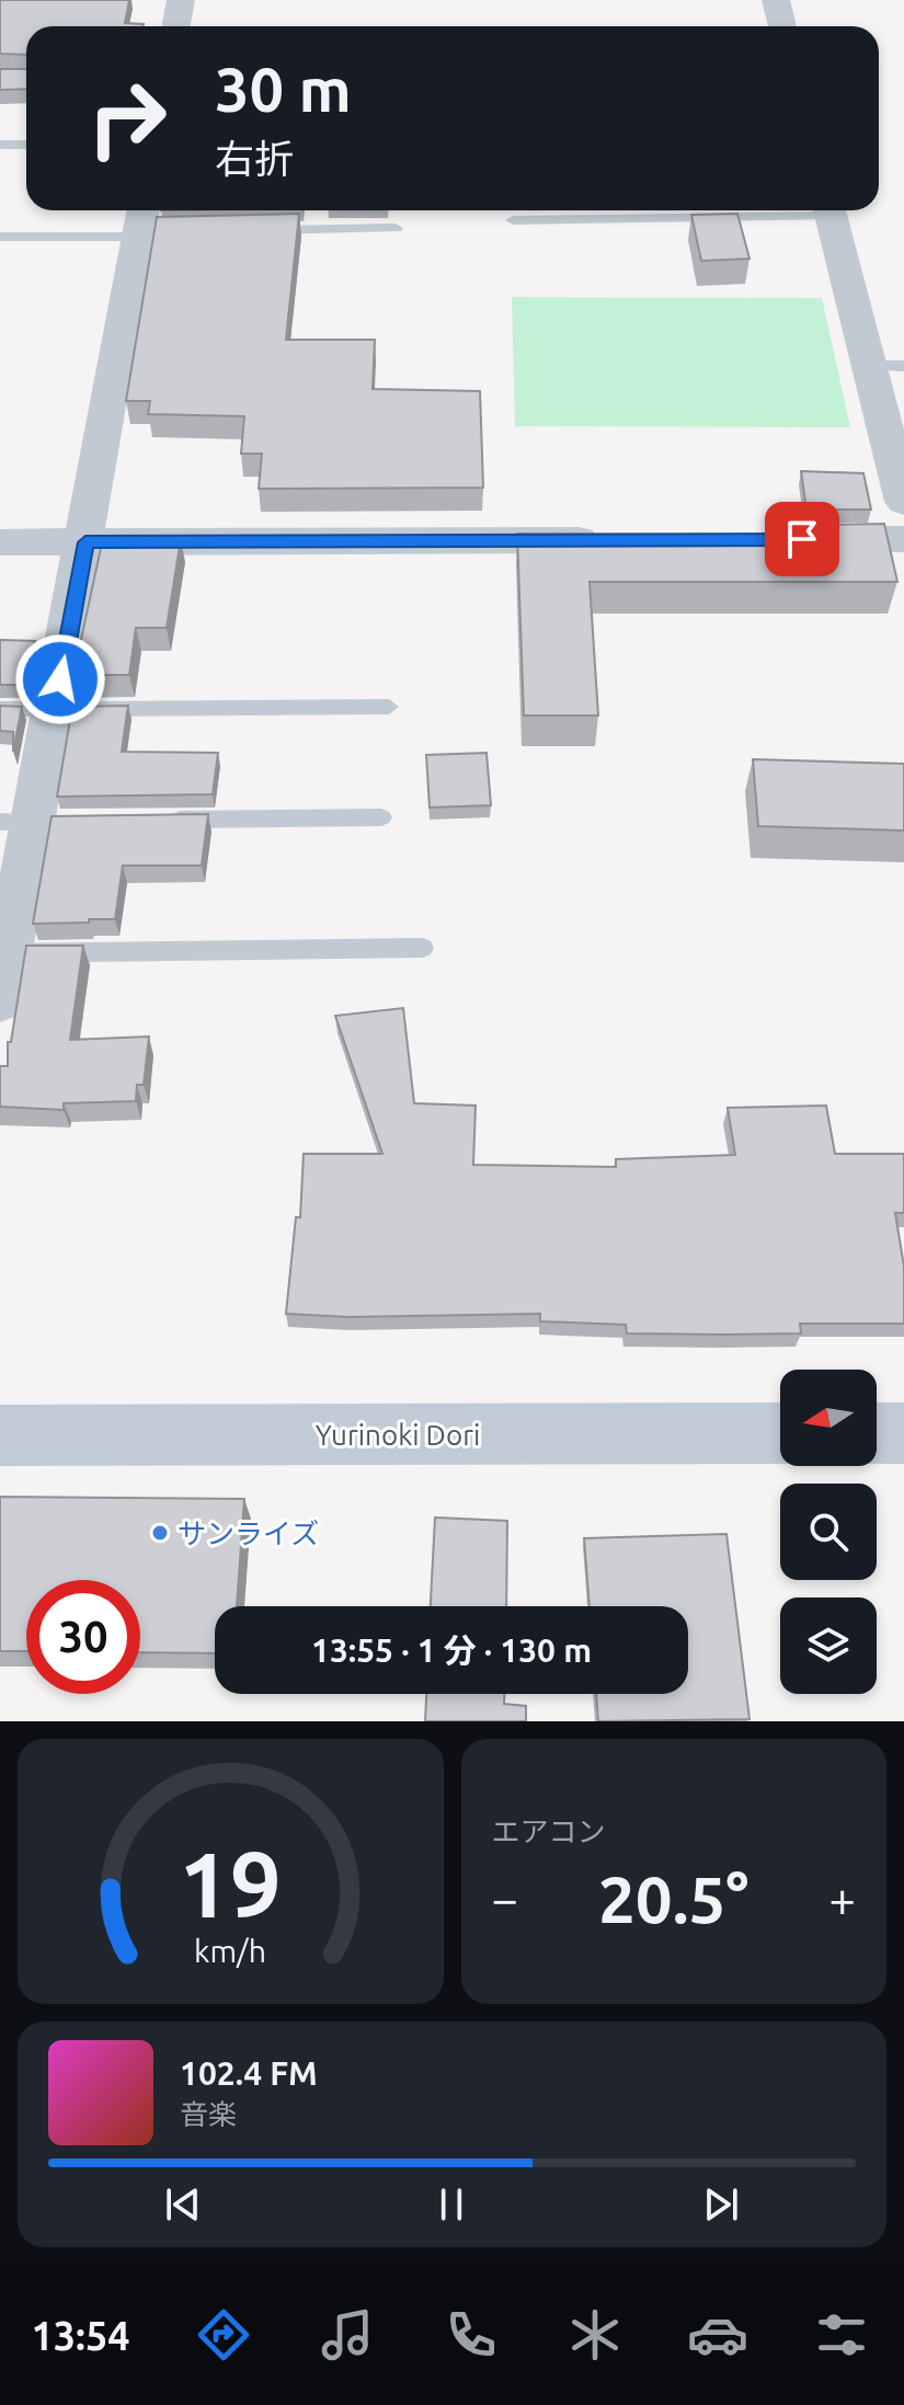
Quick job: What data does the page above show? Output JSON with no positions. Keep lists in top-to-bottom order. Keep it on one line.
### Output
{"streets":{"street":["Yurinoki Dori"]},"places":["サンライズ"],"north":"left","page":{"turn":["30 m","右折"],"limit":"30","trip":"13:55 · 1 分 · 130 m","tile":"エアコン","heat":["−","20.5°","+"],"song":["102.4 FM","音楽"],"tabs":"13:54","gauge":["19","km/h"]}}
